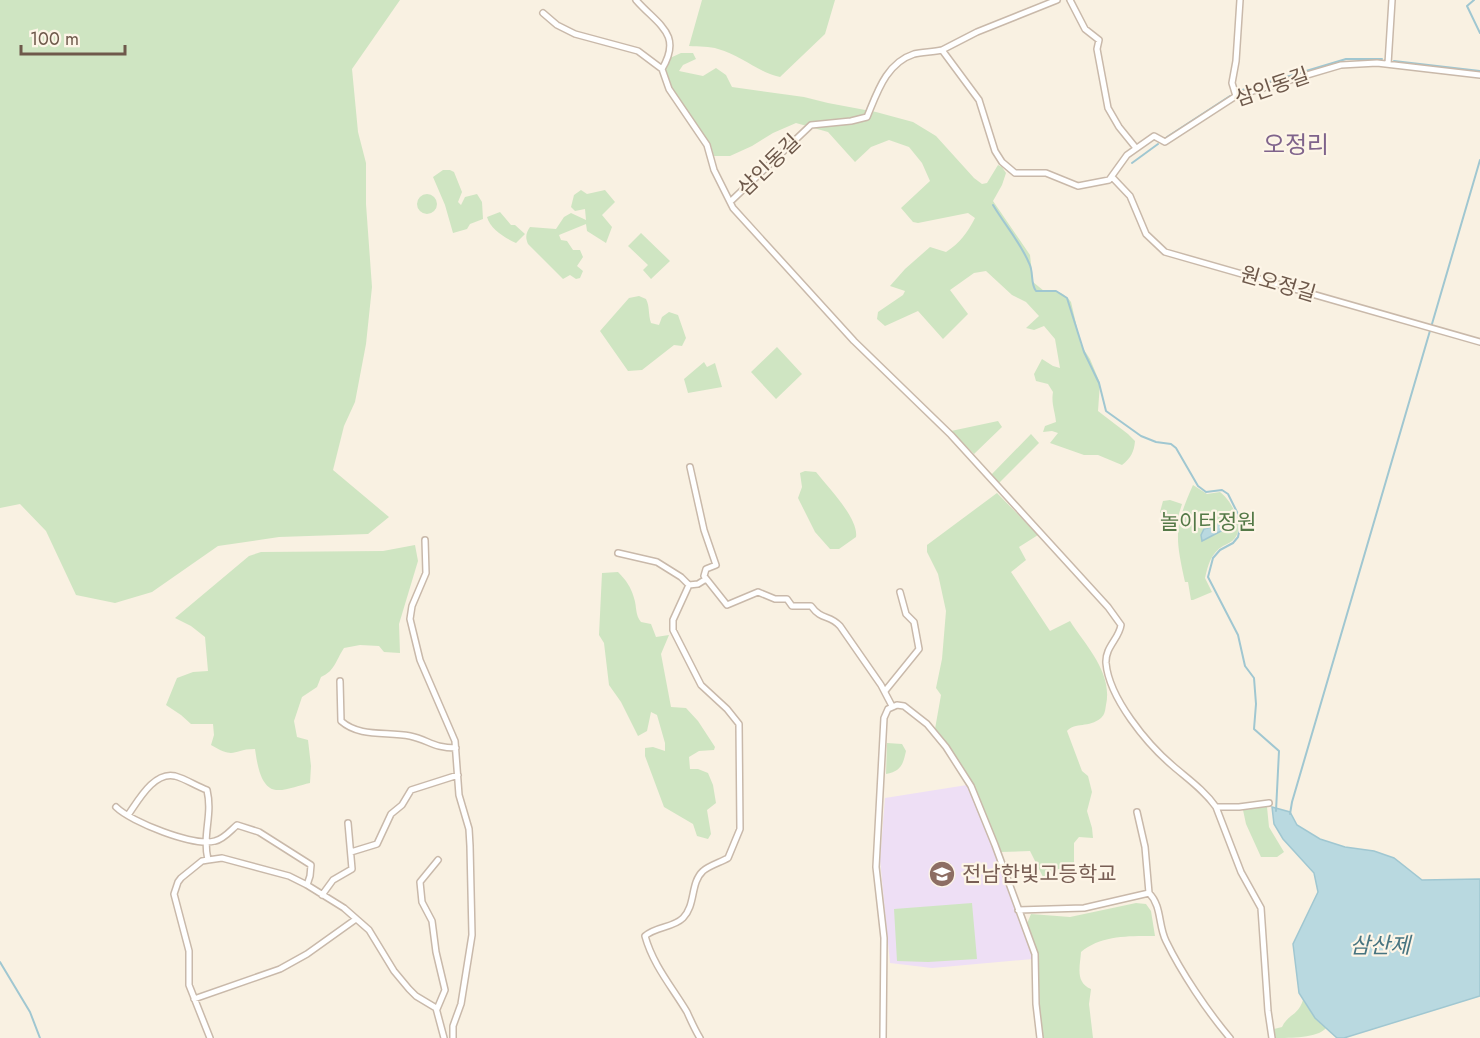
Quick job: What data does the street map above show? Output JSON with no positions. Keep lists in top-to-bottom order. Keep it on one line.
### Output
{"streets":{"street":["삼인동길","원오정길"]},"districts":["오정리"],"water":["삼산제"],"parks":["놀이터정원"],"places":{"school or university":["전남한빛고등학교"]},"scale_bar":"100 m"}
